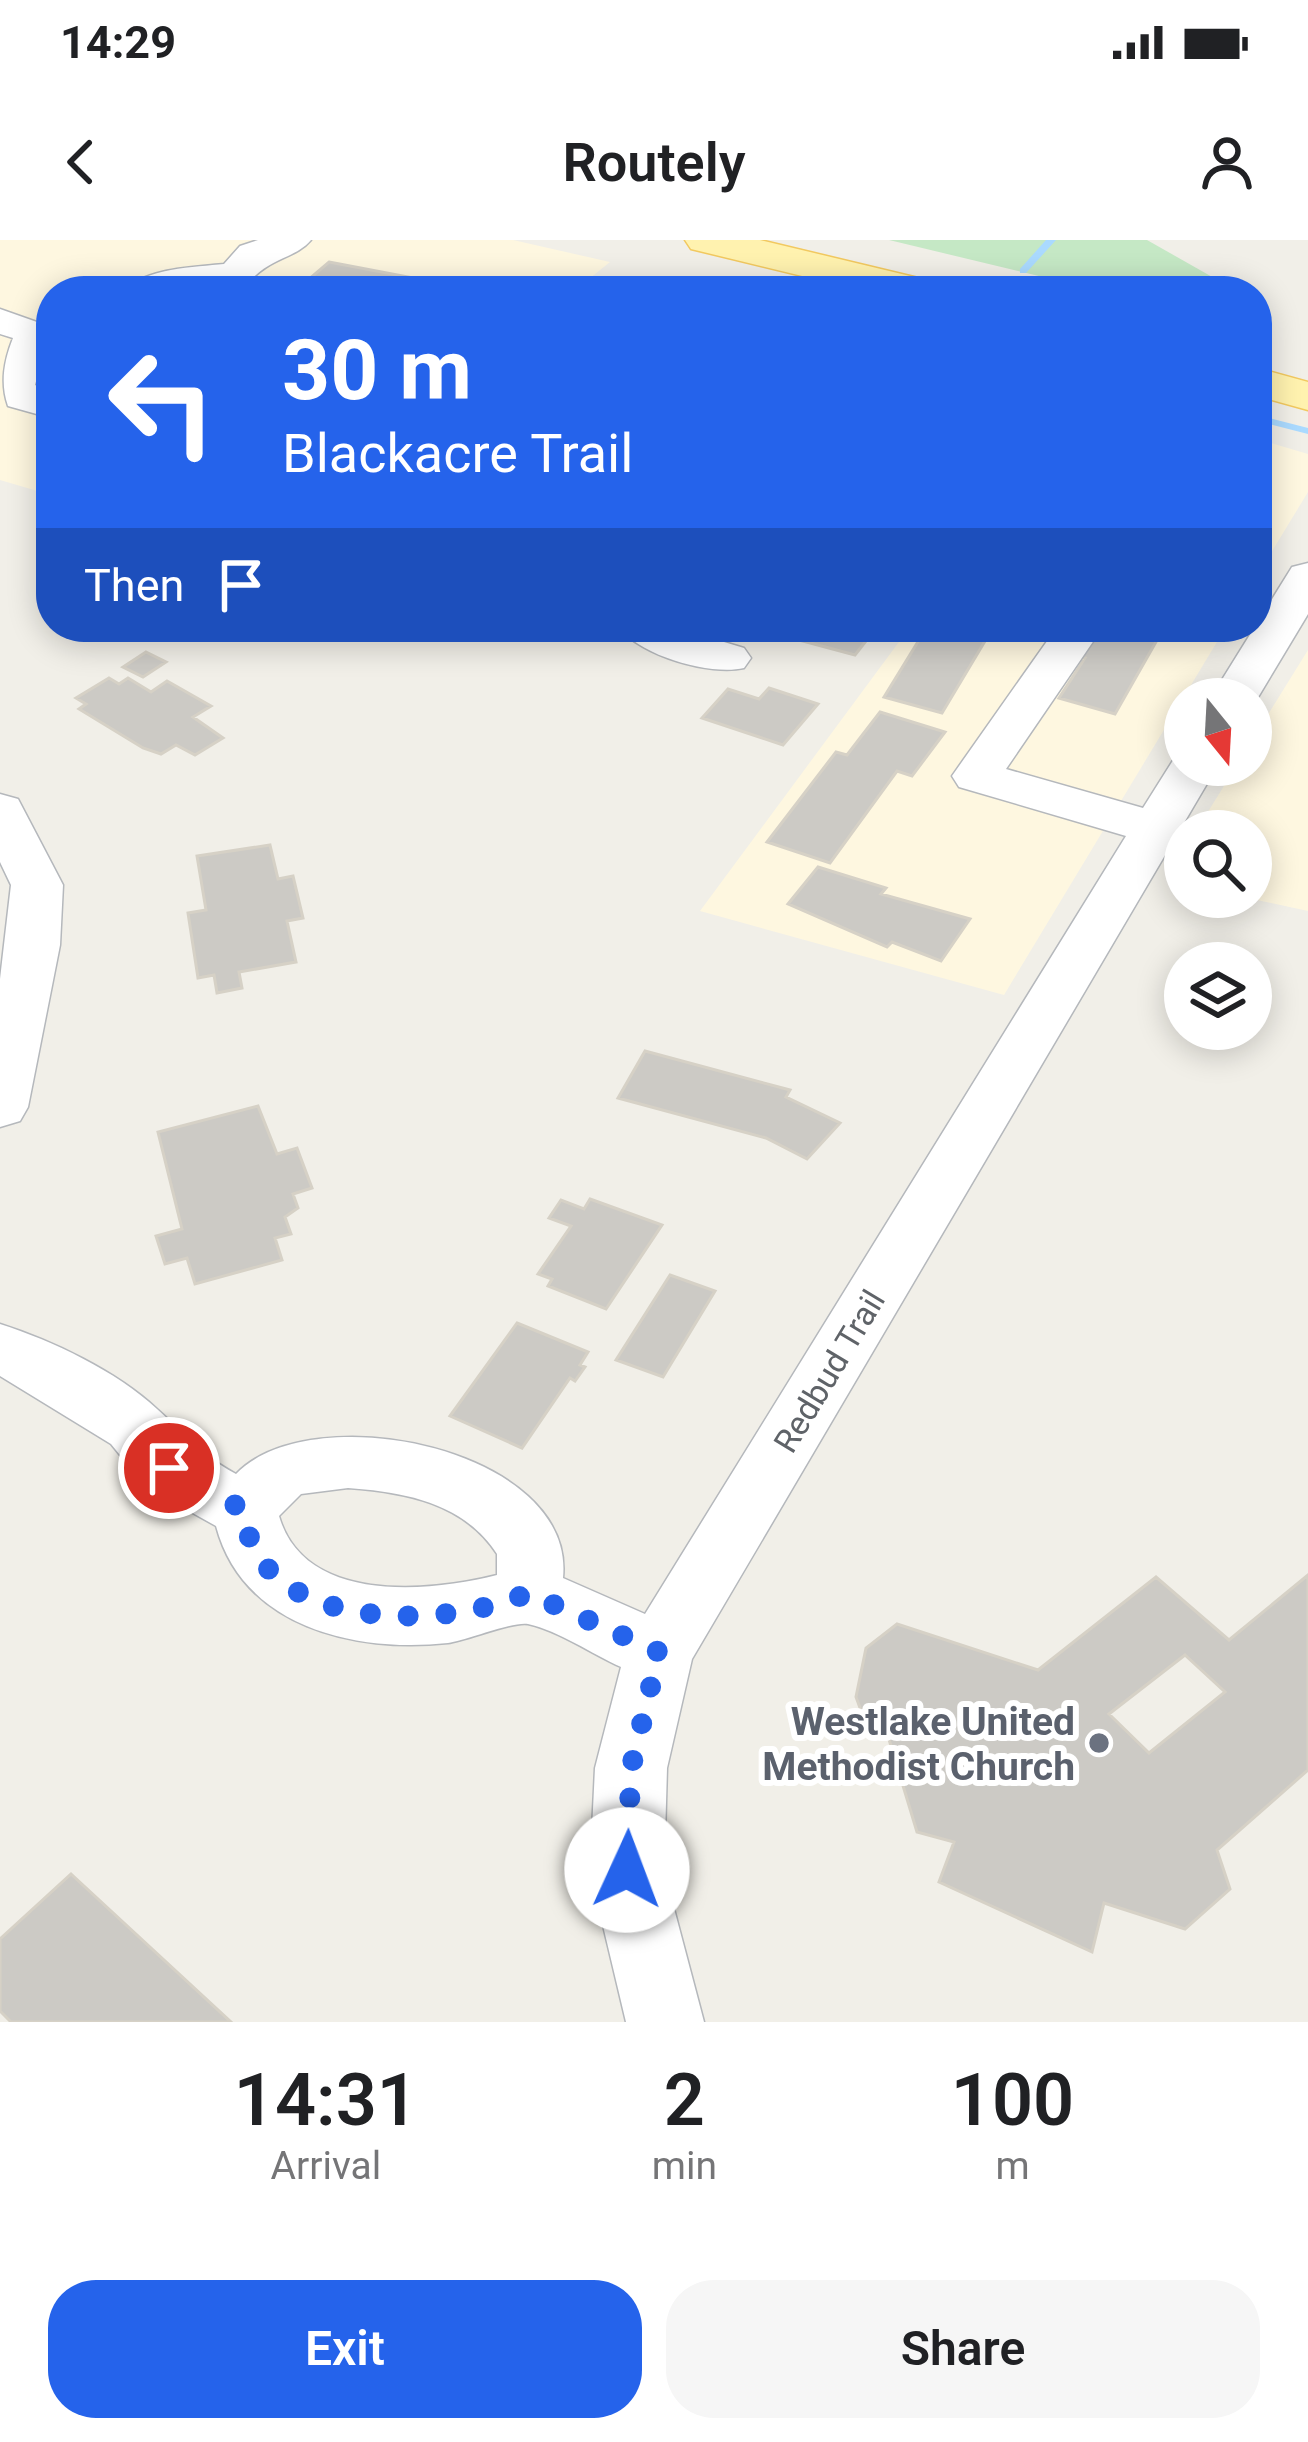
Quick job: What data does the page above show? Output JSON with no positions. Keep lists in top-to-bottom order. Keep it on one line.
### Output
{"streets":{"street":["Redbud Trail"]},"places":["Westlake United Methodist Church"],"north":"bottom","page":{"status":"14:29","header":"Routely","turn":["30 m","Blackacre Trail"],"then":"Then","eta":["14:31","Arrival","2","min","100","m"],"buttons":["Exit","Share"]}}
